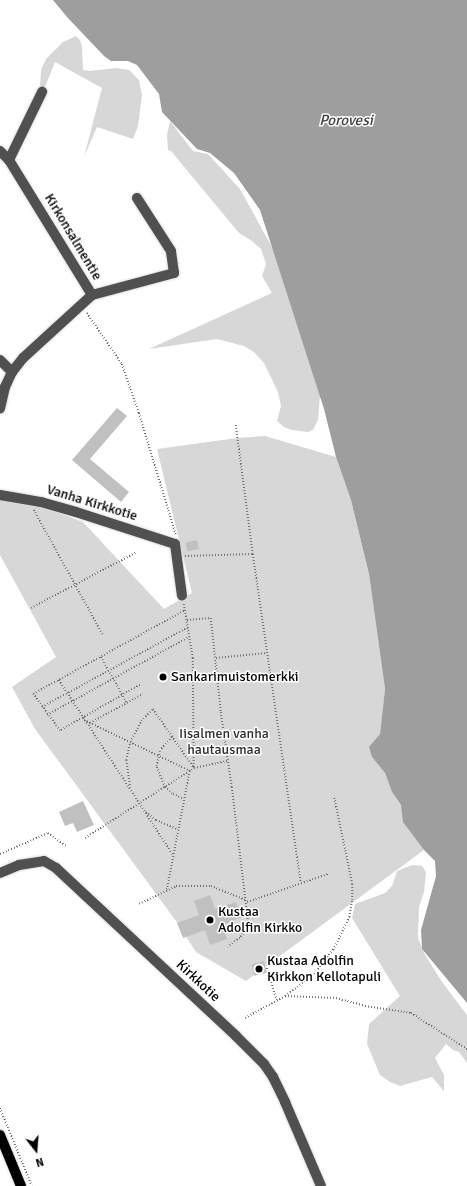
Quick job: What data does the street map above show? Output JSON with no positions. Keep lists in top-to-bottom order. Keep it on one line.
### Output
{"streets":{"street":["Kirkonsalmentie","Vanha Kirkkotie","Kirkkotie"]},"water":["Porovesi"],"parks":["Iisalmen vanha hautausmaa"],"places":["Sankarimuistomerkki","Kustaa Adolfin Kirkko","Kustaa Adolfin Kirkkon Kellotapuli"],"north":"bottom"}
